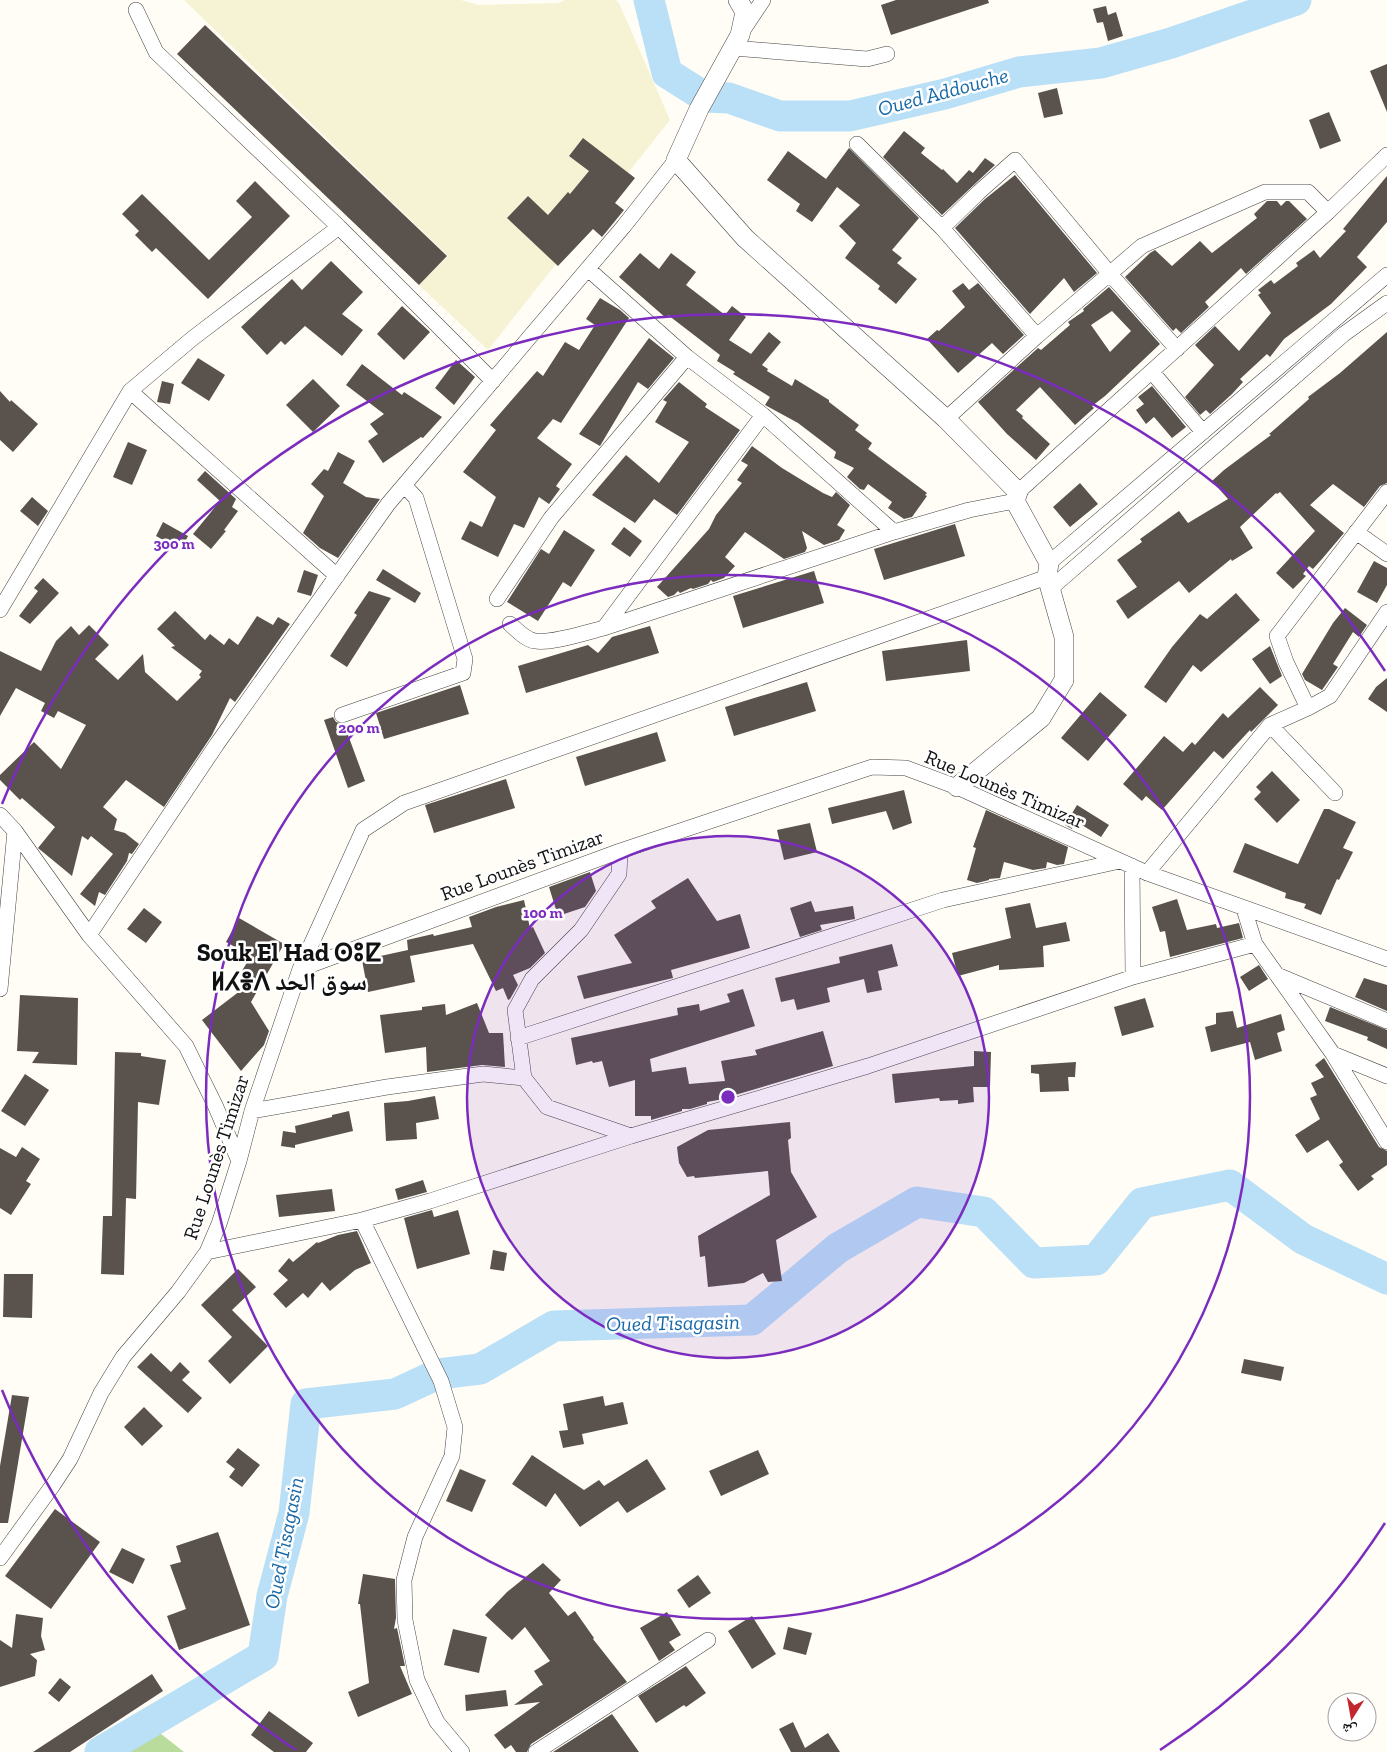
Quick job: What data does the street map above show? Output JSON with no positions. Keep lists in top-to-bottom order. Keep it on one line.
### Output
{"streets":{"street":["Rue Lounès Timizar"]},"districts":["Souk El Had ⵙⵓⵇ ⵍⵃⴻⴷ سوق الحد"],"water":["Oued Addouche","Oued Tisagasin"],"north":"bottom","rings":["300 m","200 m","100 m"]}
